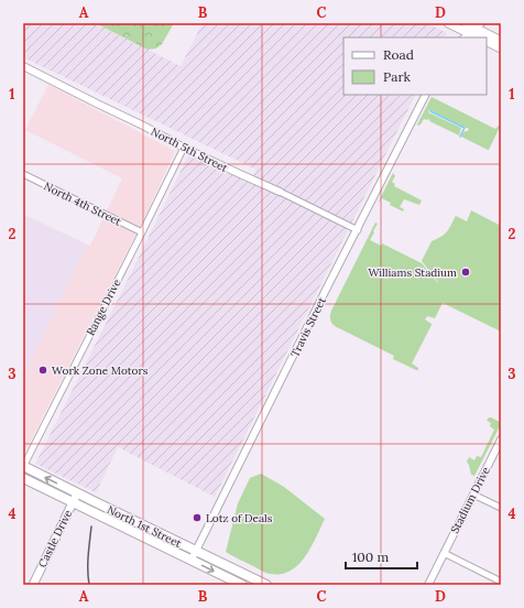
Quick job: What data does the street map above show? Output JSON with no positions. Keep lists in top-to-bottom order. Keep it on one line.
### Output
{"streets":{"main road":["North 1st Street","Castle Drive"],"street":["North 5th Street","North 4th Street","Range Drive","Travis Street","Stadium Drive"]},"crossings":[["North 5th Street","Range Drive"],["North 5th Street","Travis Street"],["North 4th Street","Range Drive"],["Range Drive","North 1st Street"],["Travis Street","North 1st Street"],["North 1st Street","Castle Drive"]],"places":["Williams Stadium","Work Zone Motors","Lotz of Deals"],"legend":["Road","Park"],"scale_bar":"100 m","grid":{"columns":["A","B","C","D"],"rows":["1","2","3","4"]}}
